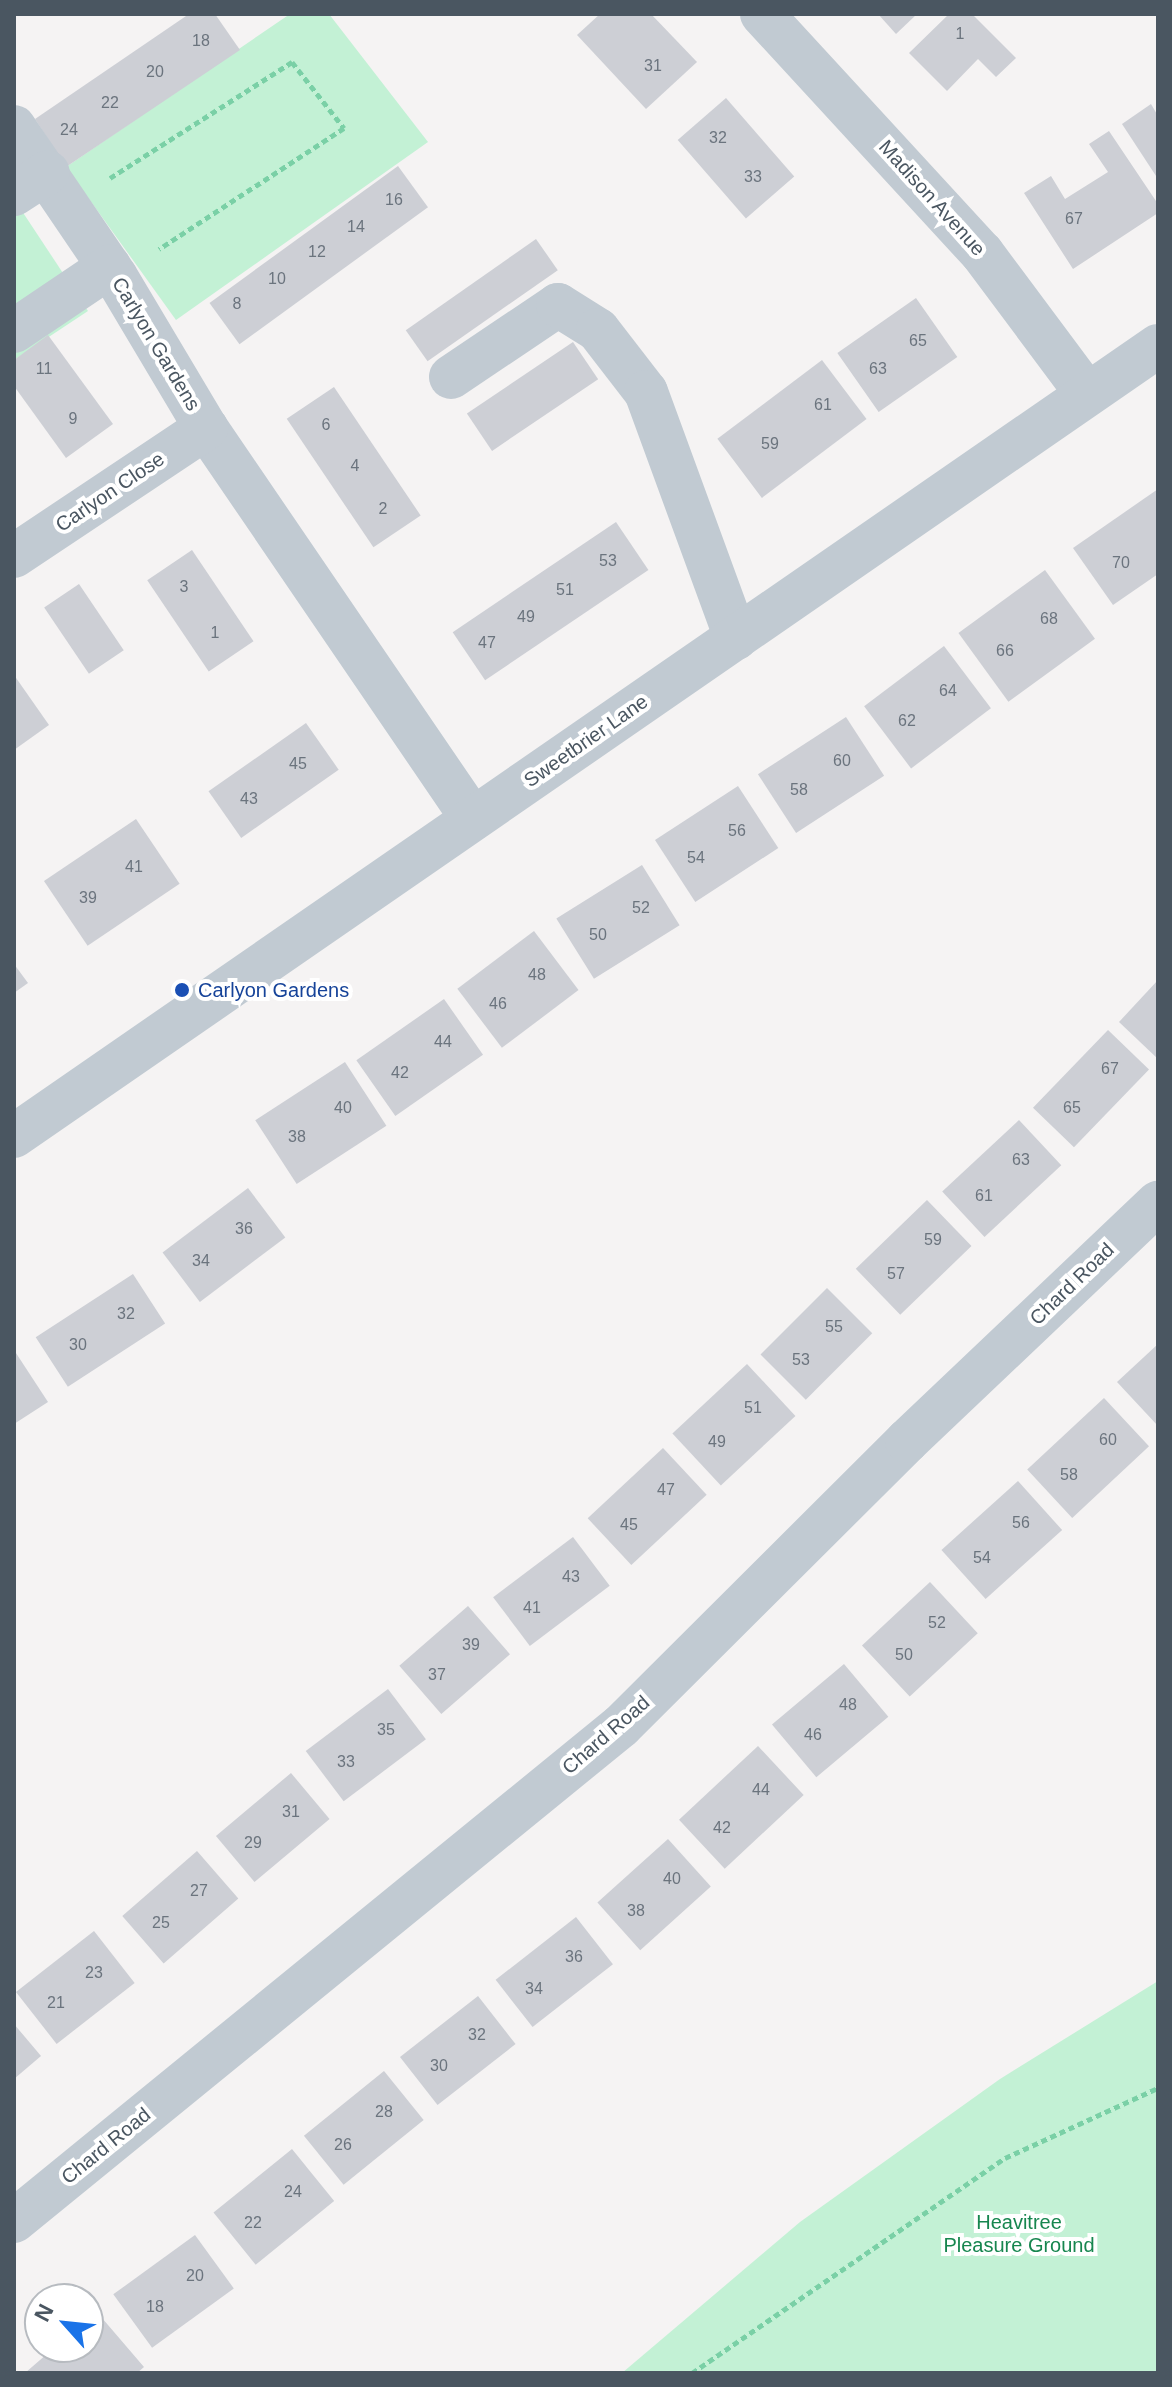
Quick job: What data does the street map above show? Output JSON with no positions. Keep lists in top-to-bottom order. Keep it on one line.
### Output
{"streets":{"street":["Madison Avenue","Carlyon Gardens","Carlyon Close","Sweetbrier Lane","Chard Road"]},"crossings":[["Madison Avenue","Sweetbrier Lane"],["Carlyon Gardens","Carlyon Close"],["Carlyon Gardens","Sweetbrier Lane"]],"parks":["Heavitree Pleasure Ground"],"places":["Carlyon Gardens"],"house_numbers":["1","18","31","20","22","24","32","33","16","67","14","12","10","8","65","11","63","61","9","6","59","4","2","53","70","3","51","49","68","1","47","66","64","62","60","45","58","43","56","54","41","39","52","50","48","46","44","67","42","40","65","38","63","61","36","59","34","57","32","55","30","53","51","60","49","58","47","56","45","54","43","41","52","39","50","37","48","35","46","33","44","31","42","29","40","27","38","25","36","23","34","21","32","30","28","26","24","22","20","18"],"north":"top left"}
